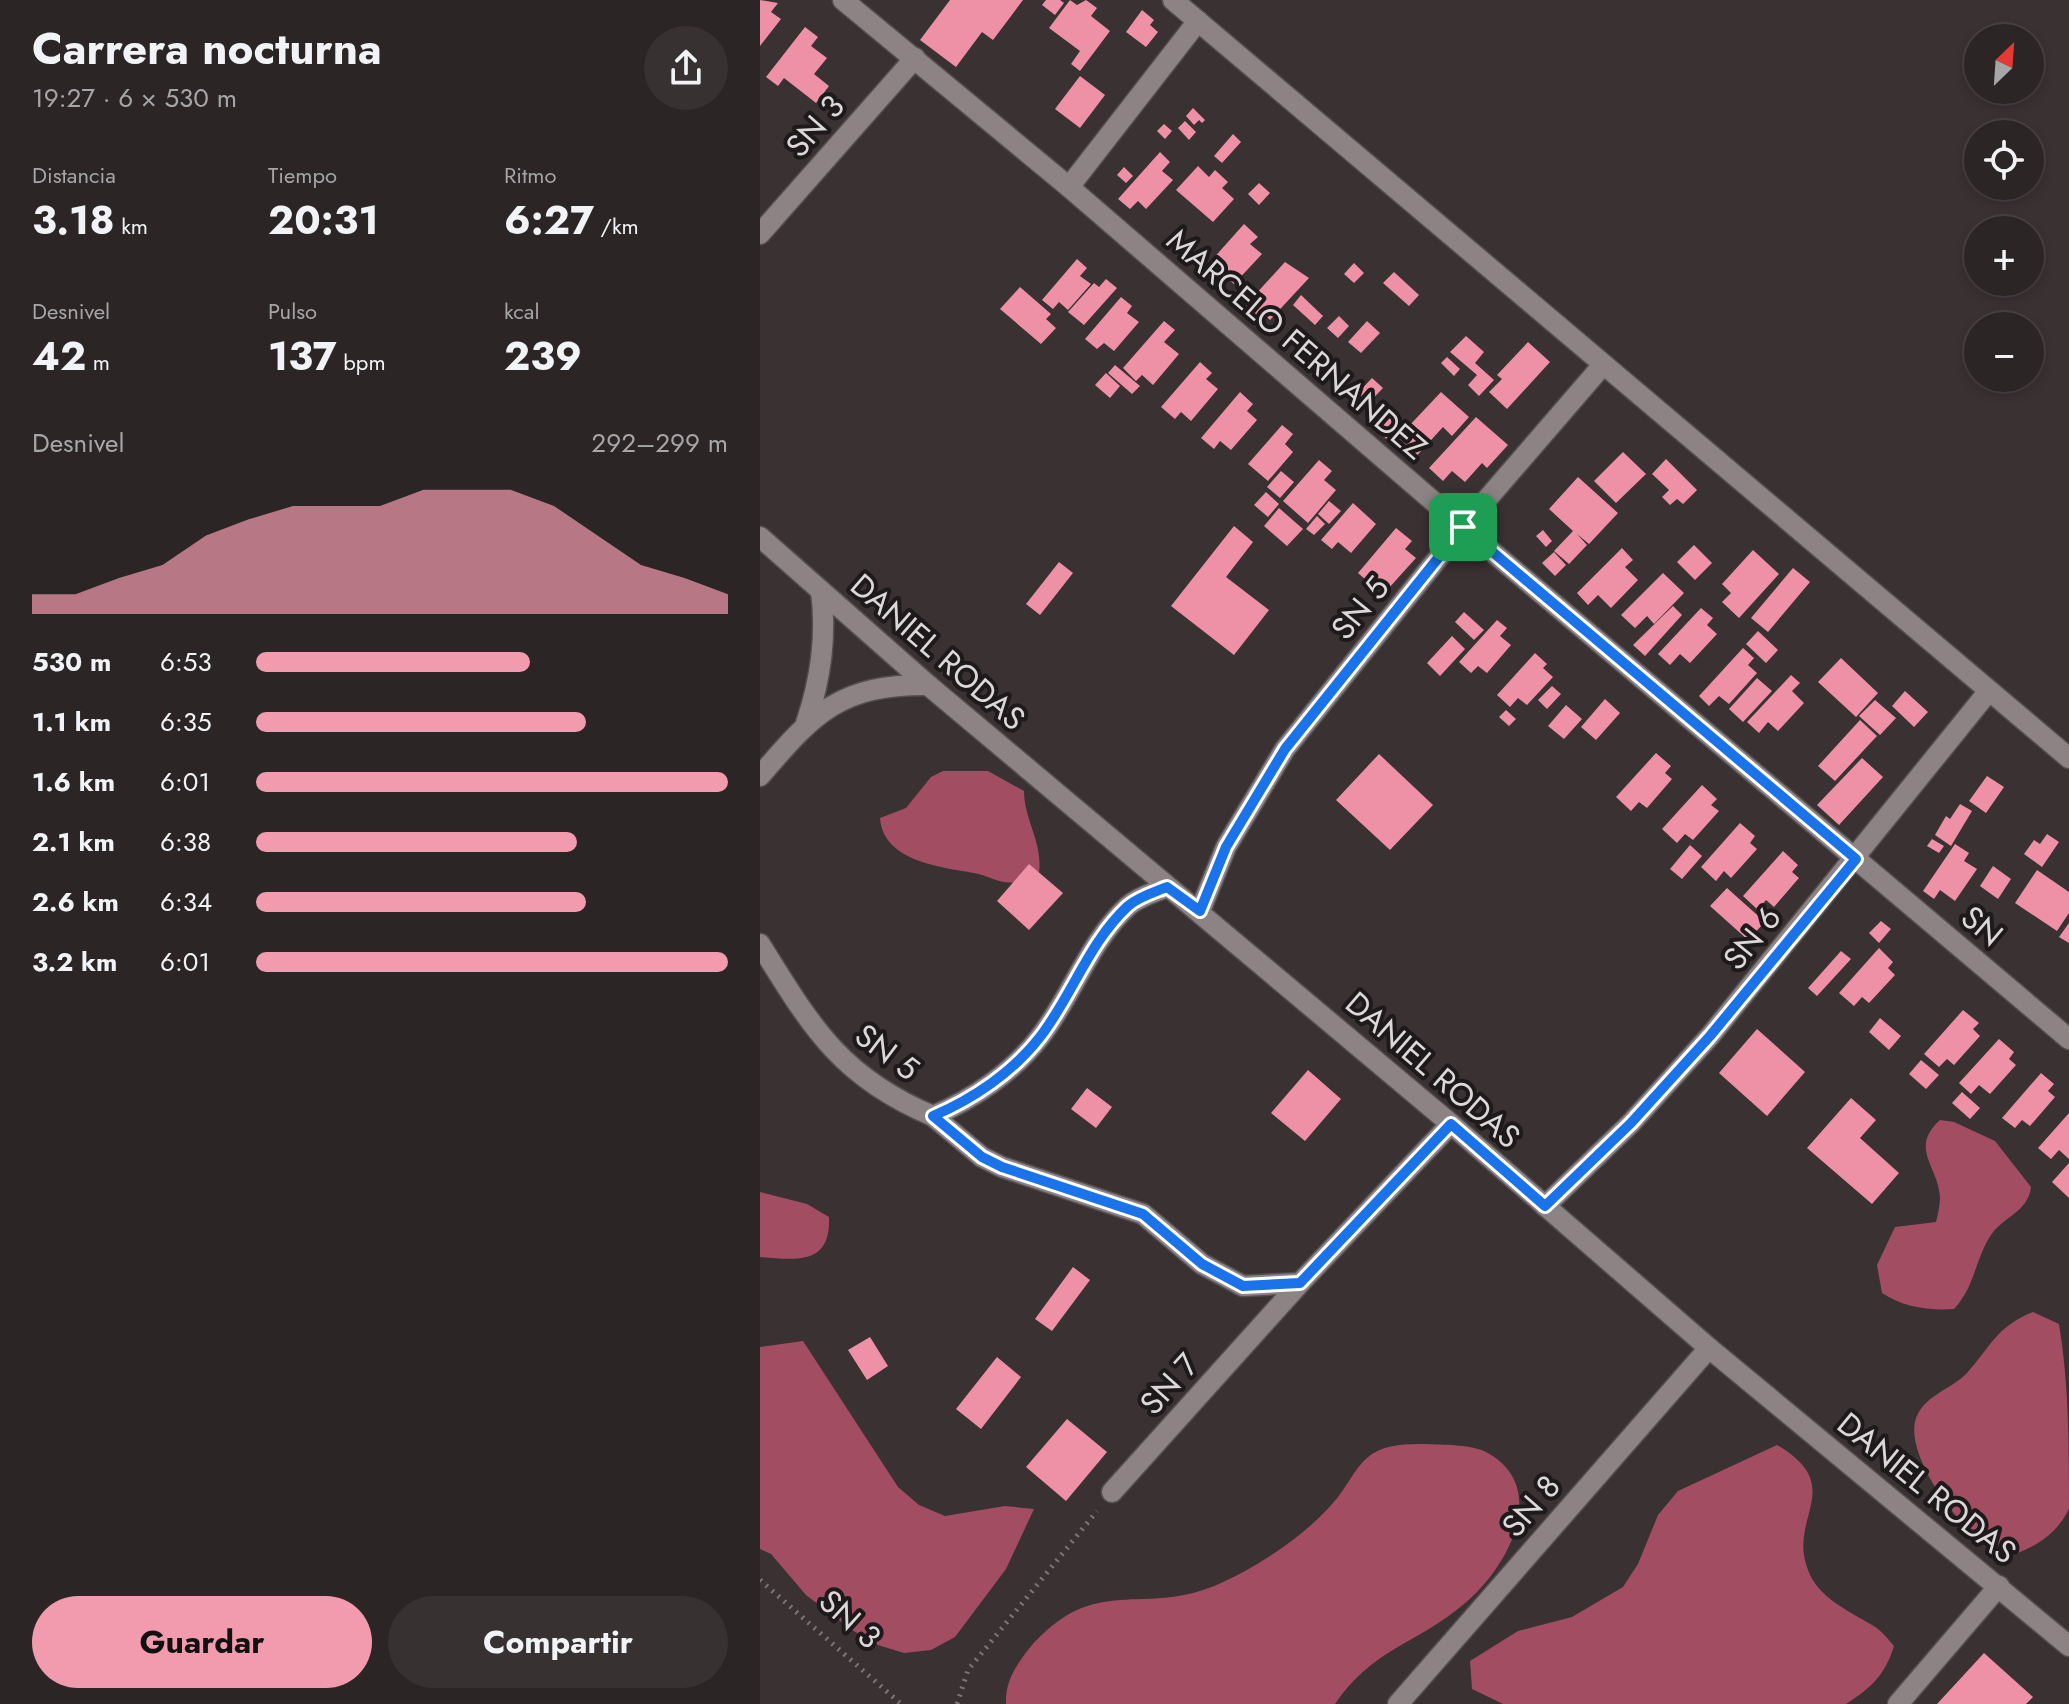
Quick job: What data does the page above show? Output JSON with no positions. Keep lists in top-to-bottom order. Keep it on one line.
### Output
{"streets":{"street":["SN 3","MARCELO FERNANDEZ","SN 5","DANIEL RODAS","SN","SN 6","SN 7","SN 8"]},"crossings":[["SN 3","MARCELO FERNANDEZ"],["MARCELO FERNANDEZ","SN 5"],["MARCELO FERNANDEZ","SN"],["MARCELO FERNANDEZ","SN 6"],["SN 5","DANIEL RODAS"],["DANIEL RODAS","SN 6"],["DANIEL RODAS","SN 7"],["DANIEL RODAS","SN 8"],["SN","SN 6"]],"north":"top right","page":{"heading":["Carrera nocturna","19:27 · 6 × 530 m"],"map_buttons":["+","−"],"stats":[["Distancia","3.18 km"],["Tiempo","20:31"],["Ritmo","6:27 /km"],["Desnivel","42 m"],["Pulso","137 bpm"],["kcal","239"]],"chart":["Desnivel","292–299 m"],"list":[{"name":"530 m","note":"6:53"},{"name":"1.1 km","note":"6:35"},{"name":"1.6 km","note":"6:01"},{"name":"2.1 km","note":"6:38"},{"name":"2.6 km","note":"6:34"},{"name":"3.2 km","note":"6:01"}],"buttons":["Guardar","Compartir"]}}
